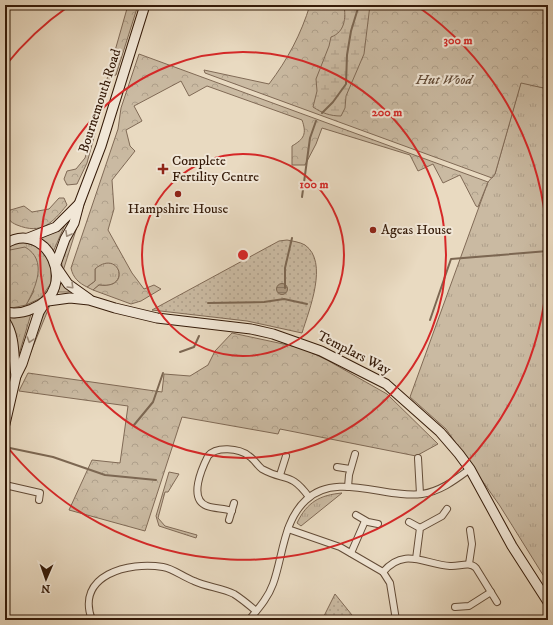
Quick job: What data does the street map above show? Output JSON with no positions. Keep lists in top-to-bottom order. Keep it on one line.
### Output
{"streets":{"street":["Bournemouth Road","Templars Way"]},"crossings":[["Bournemouth Road","Templars Way"]],"parks":["Hut Wood"],"places":{"health":["Complete Fertility Centre"],"other":["Hampshire House","Ageas House"]},"north":"bottom","rings":["300 m","200 m","100 m"]}
